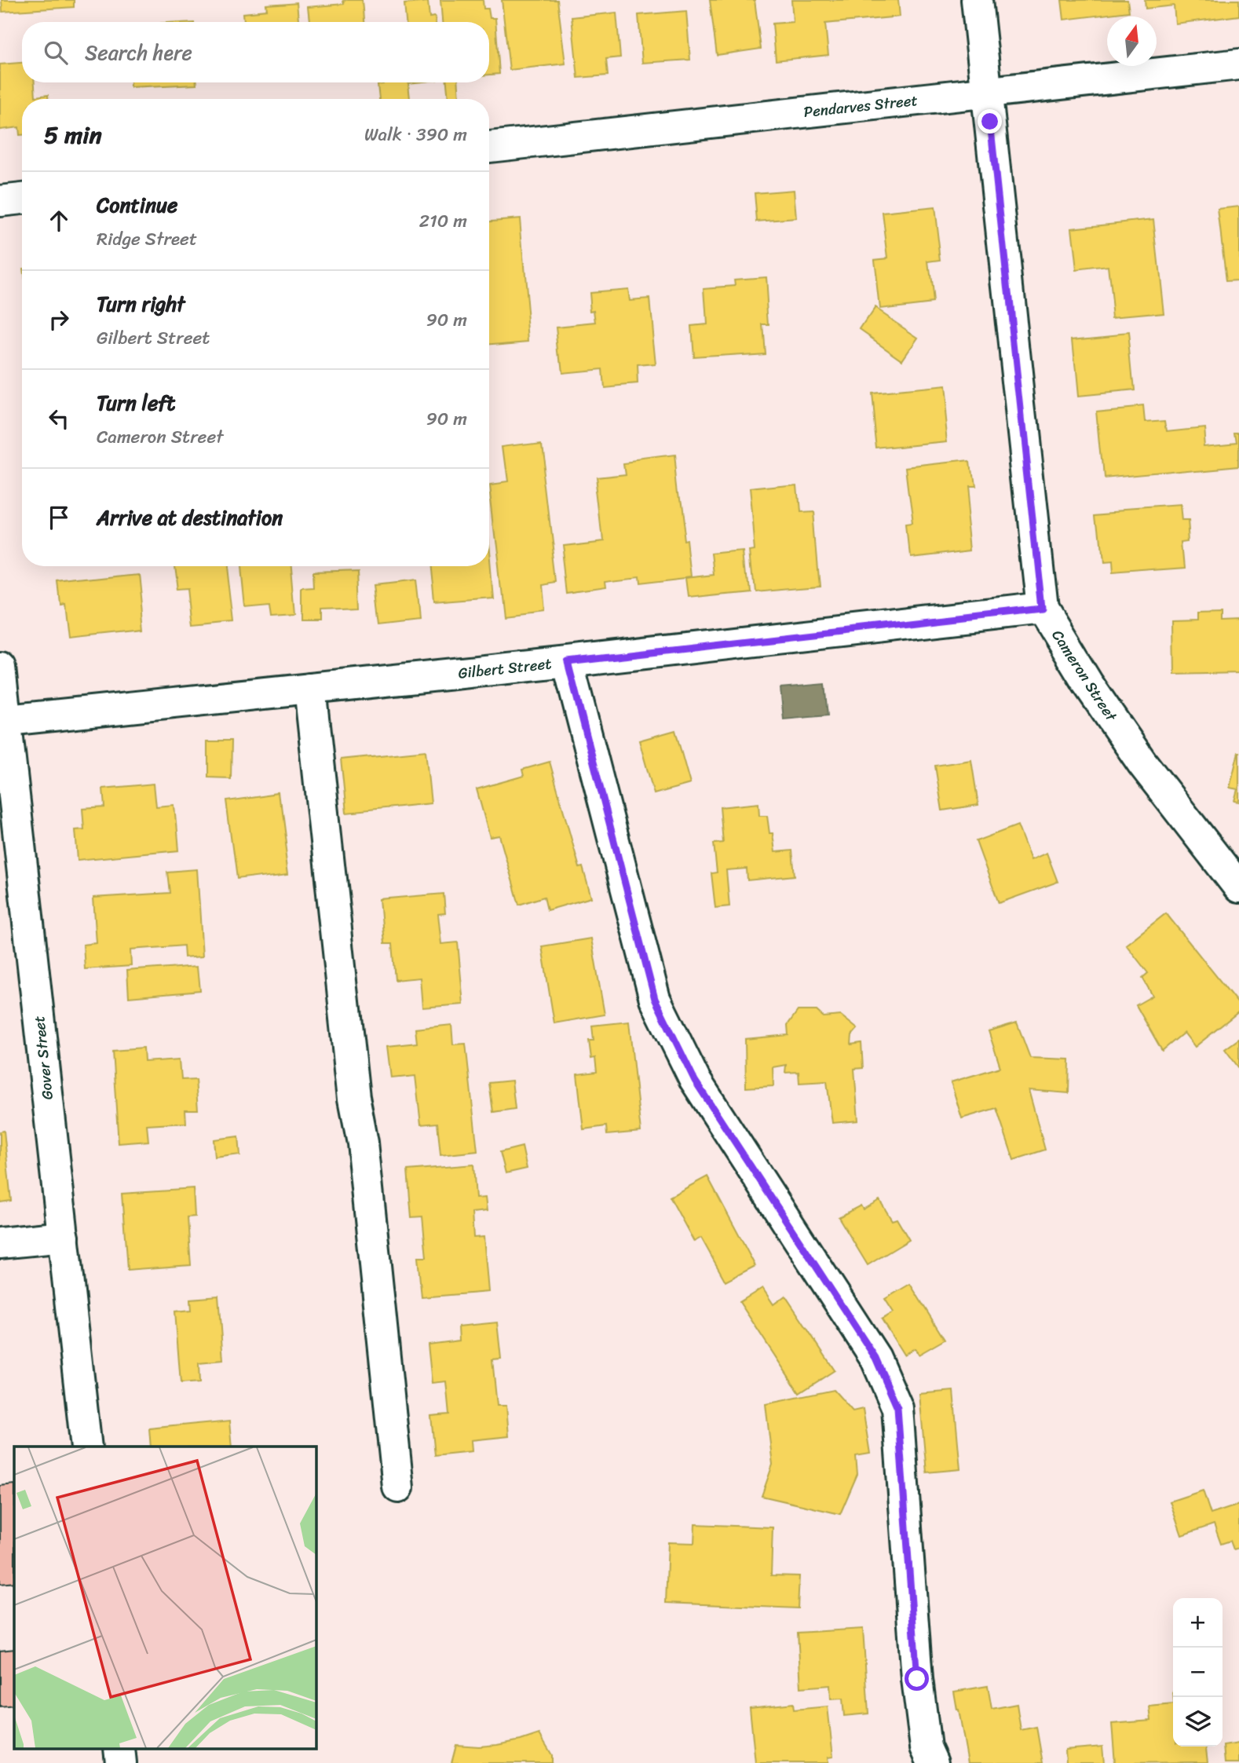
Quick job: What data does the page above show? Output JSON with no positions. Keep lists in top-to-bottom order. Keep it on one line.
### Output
{"streets":{"street":["Pendarves Street","Gilbert Street","Cameron Street","Gover Street"]},"crossings":[["Pendarves Street","Cameron Street"],["Gilbert Street","Cameron Street"],["Gilbert Street","Gover Street"]],"north":"top","page":{"search":"Search here","heading":["5 min","Walk · 390 m"],"list":[["Continue","Ridge Street","210 m"],["Turn right","Gilbert Street","90 m"],["Turn left","Cameron Street","90 m"],"Arrive at destination"],"map_buttons":["+","−"]}}
